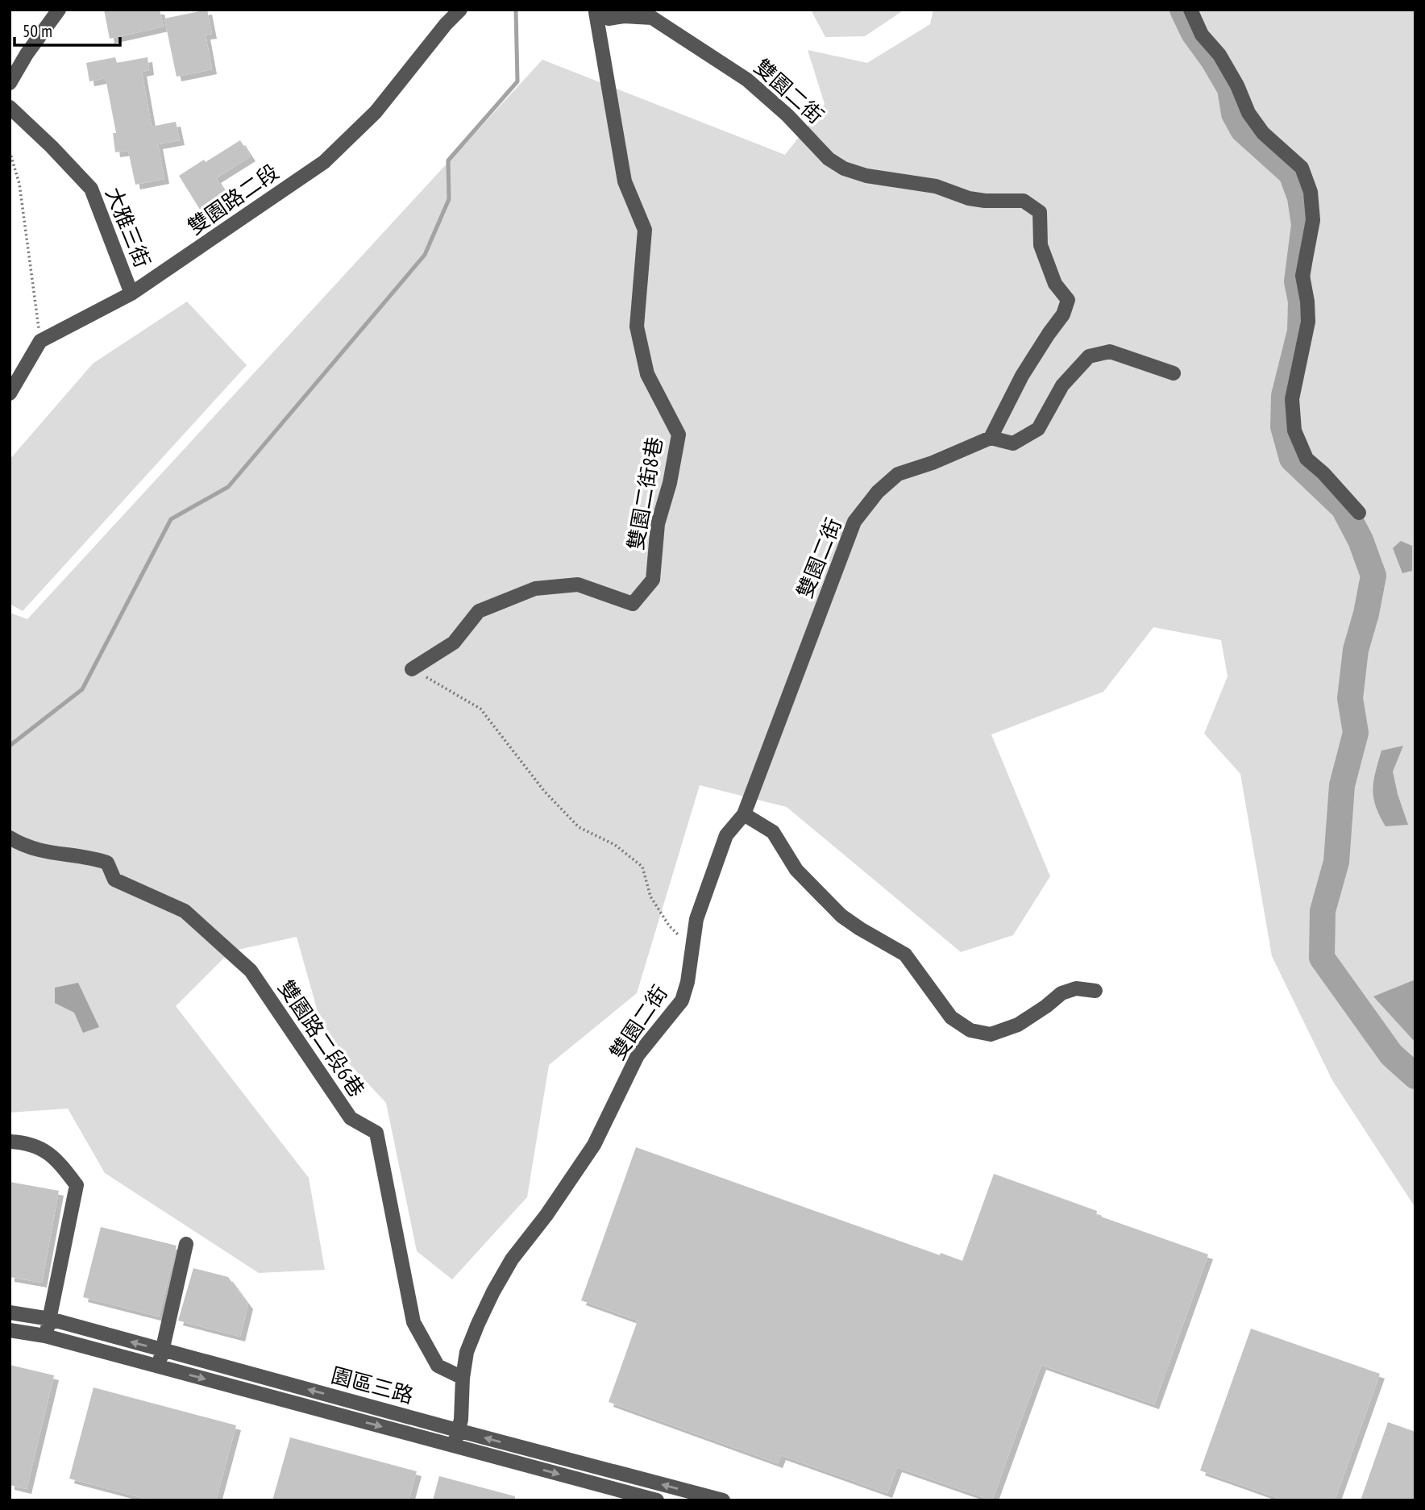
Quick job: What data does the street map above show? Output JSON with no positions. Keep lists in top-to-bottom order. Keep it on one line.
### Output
{"streets":{"street":["雙園二街","雙園路二段","大雅三街","雙園二街8巷","雙園路二段6巷","園區三路"]},"crossings":[["雙園二街","雙園二街8巷"],["雙園二街","雙園路二段6巷"],["雙園二街","園區三路"],["雙園路二段","大雅三街"]],"scale_bar":"50 m"}
